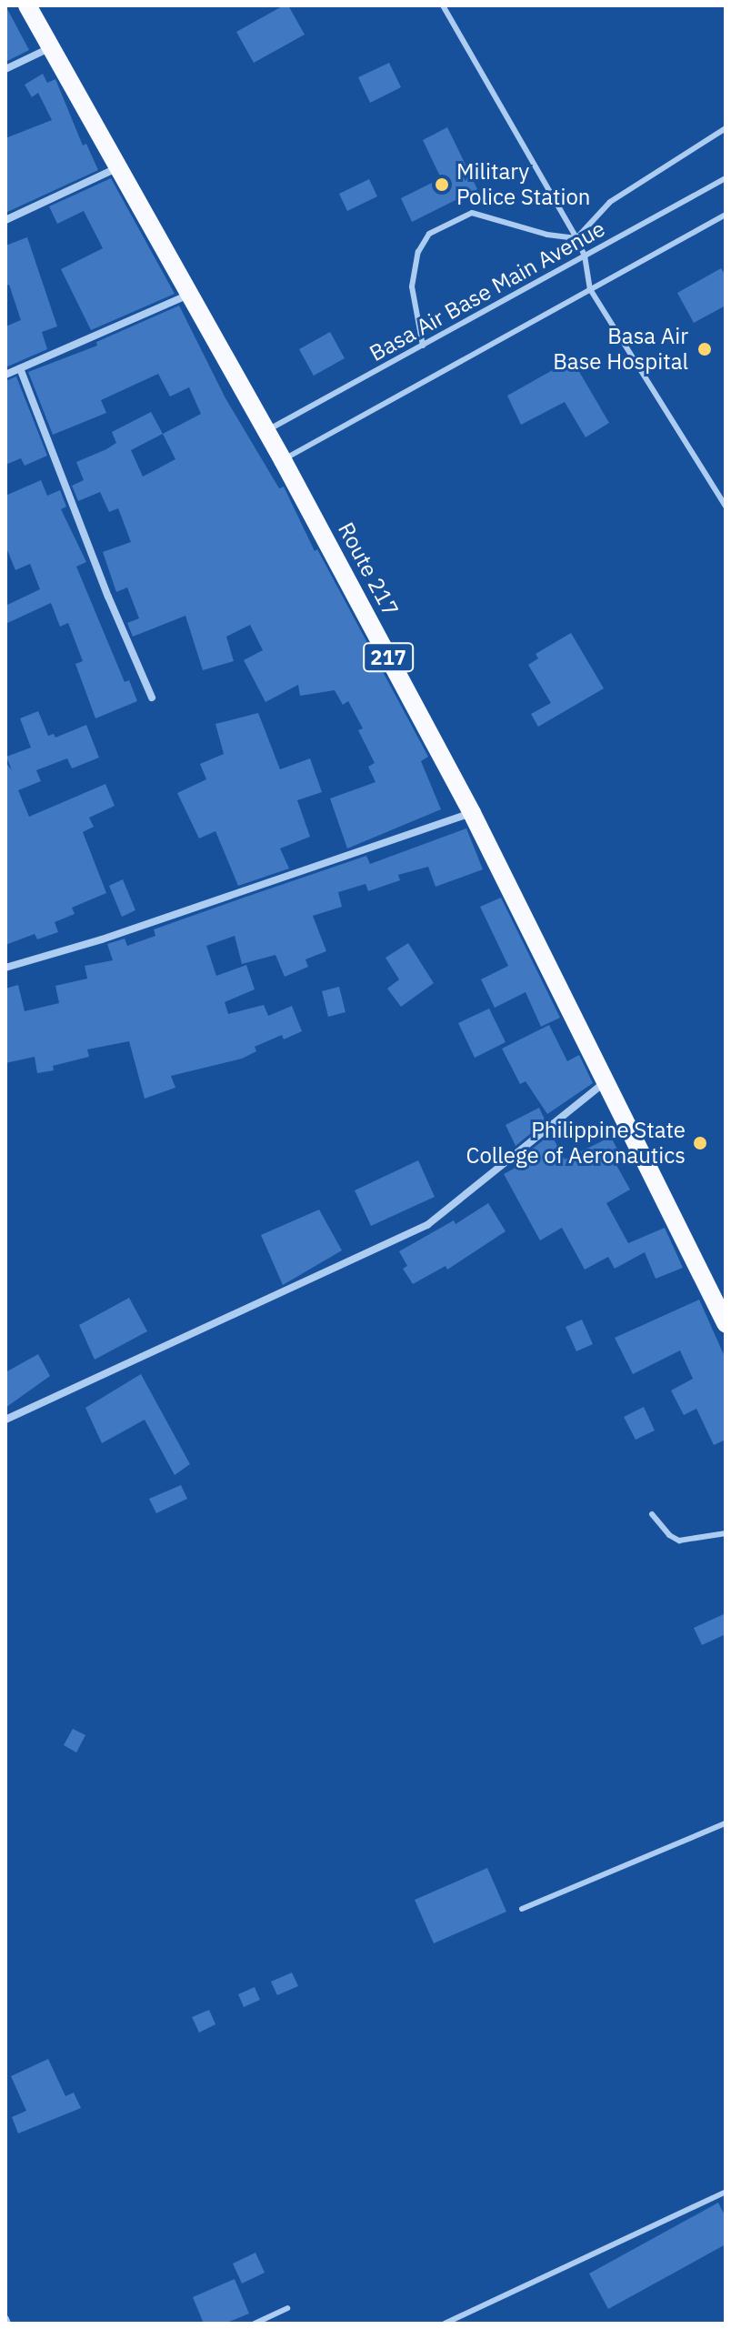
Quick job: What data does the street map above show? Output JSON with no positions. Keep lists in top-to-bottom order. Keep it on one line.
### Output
{"streets":{"main road":["Route 217","217"],"lane":["Basa Air Base Main Avenue"]},"crossings":[["Basa Air Base Main Avenue","Route 217"]],"places":["Military Police Station","Basa Air Base Hospital","Philippine State College of Aeronautics"]}
